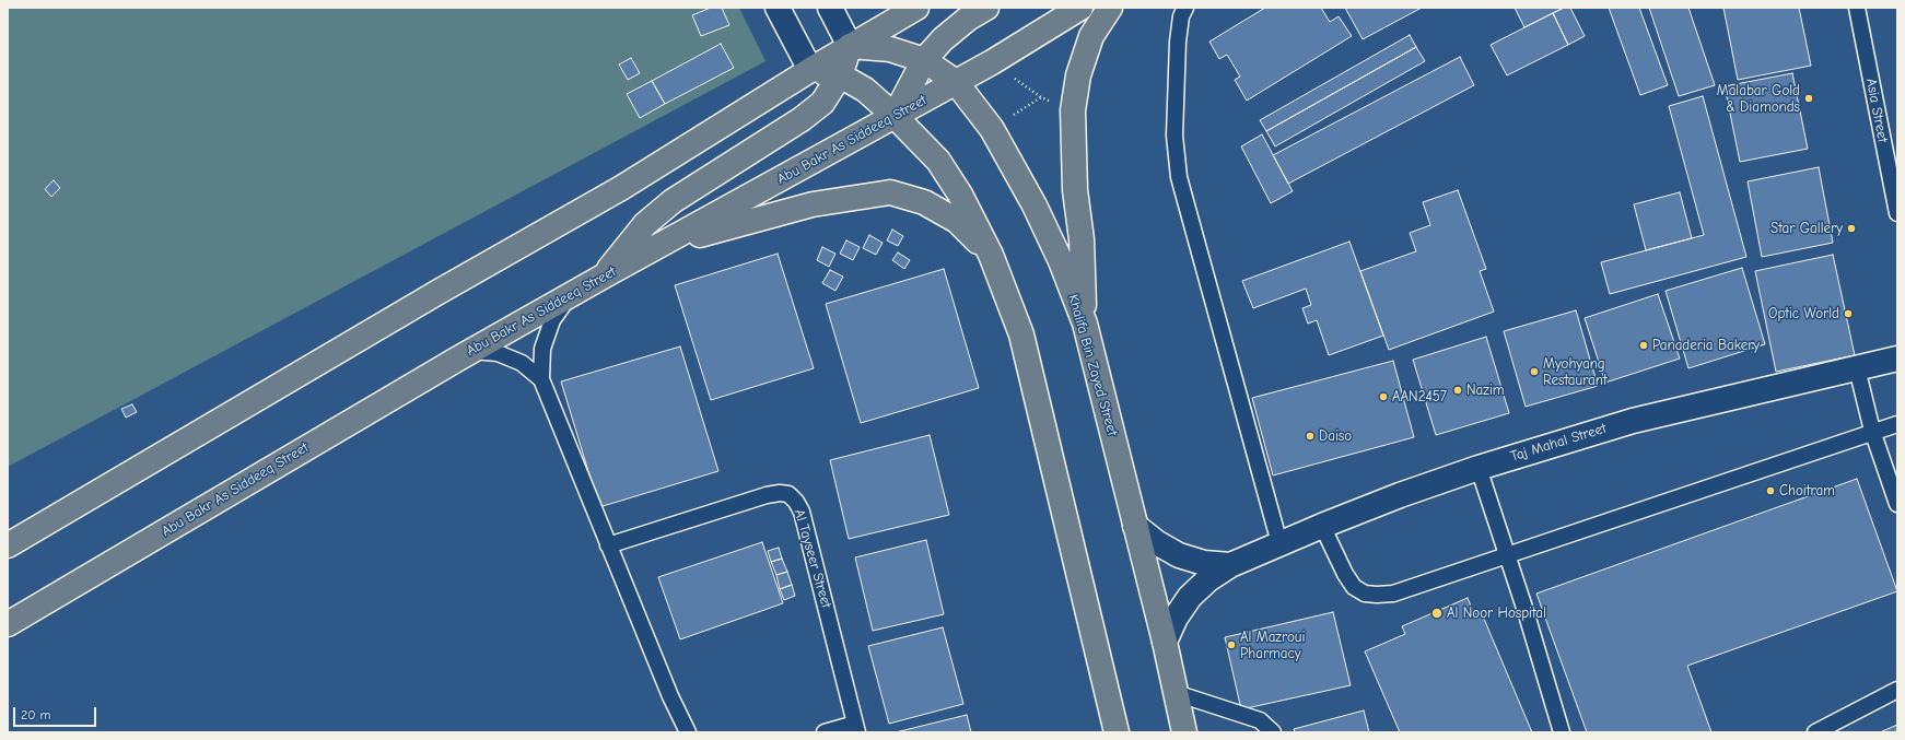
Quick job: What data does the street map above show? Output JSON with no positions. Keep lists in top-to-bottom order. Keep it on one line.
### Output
{"streets":{"main road":["Abu Bakr As Siddeeq Street","Khalifa Bin Zayed Street"],"street":["Taj Mahal Street"],"lane":["Asia Street","Al Tayseer Street"]},"crossings":[["Abu Bakr As Siddeeq Street","Khalifa Bin Zayed Street"],["Khalifa Bin Zayed Street","Taj Mahal Street"]],"places":["Malabar Gold & Diamonds","Star Gallery","Optic World","Panaderia Bakery","Myohyang Restaurant","Nazim","AAN2457","Daiso","Choitram","Al Noor Hospital","Al Mazroui Pharmacy"],"scale_bar":"20 m"}
